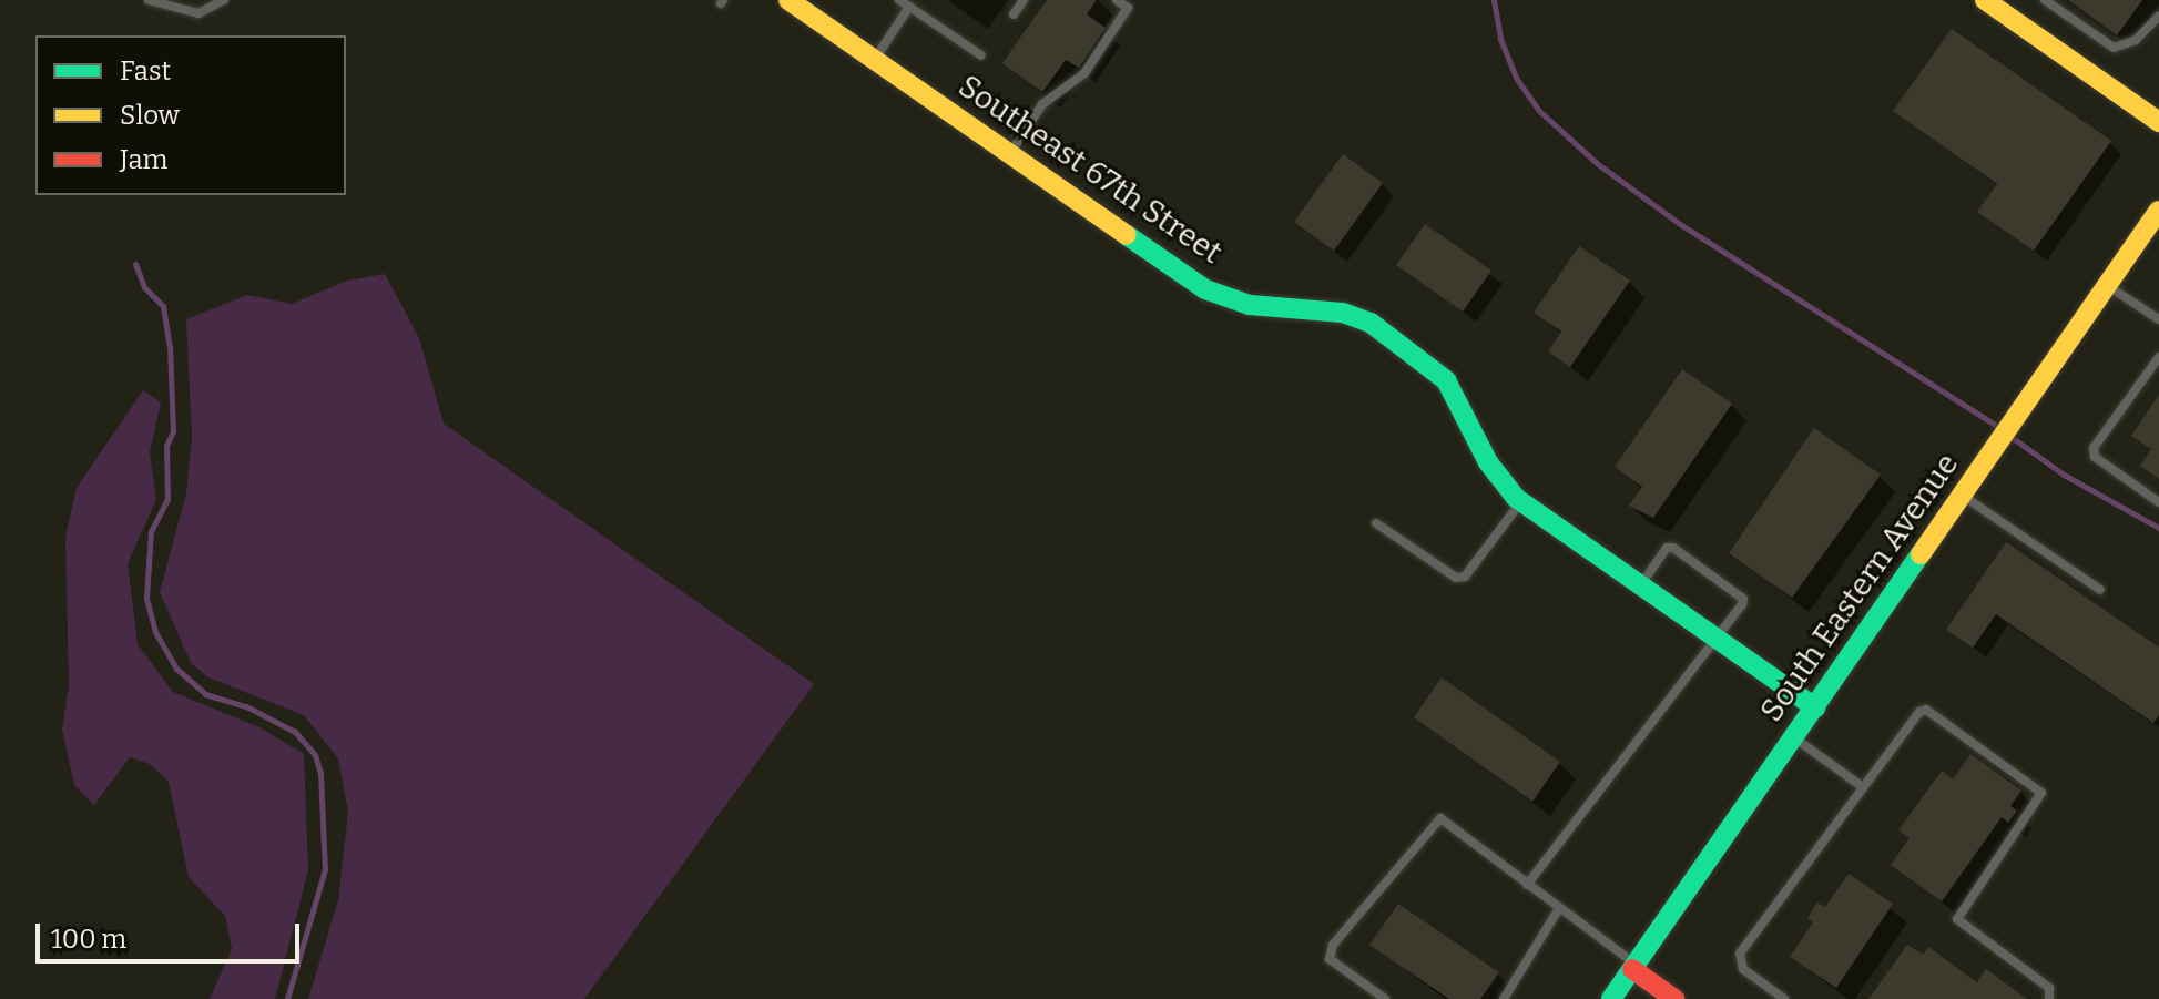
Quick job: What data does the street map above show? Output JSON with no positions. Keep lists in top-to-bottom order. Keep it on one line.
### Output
{"streets":{"street":["Southeast 67th Street","South Eastern Avenue"]},"crossings":[["Southeast 67th Street","South Eastern Avenue"]],"legend":["Fast","Slow","Jam"],"scale_bar":"100 m"}
